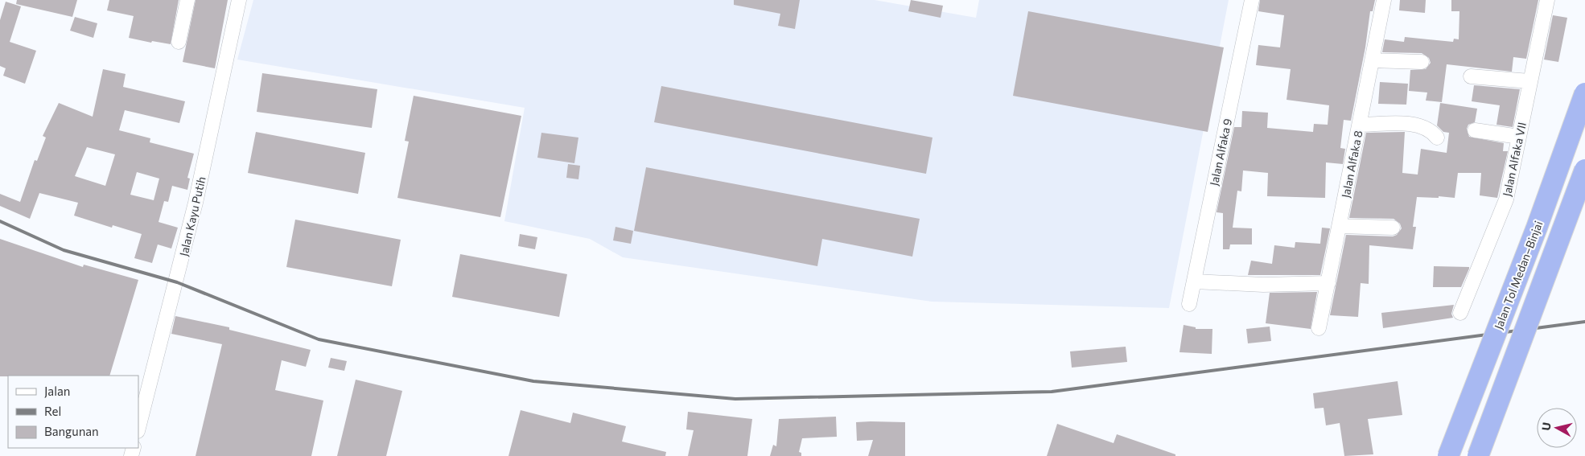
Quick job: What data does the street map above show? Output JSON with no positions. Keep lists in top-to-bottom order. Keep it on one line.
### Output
{"streets":{"highway":["Jalan Tol Medan–Binjai"],"street":["Jalan Alfaka 9","Jalan Alfaka VII","Jalan Alfaka 8","Jalan Kayu Putih"]},"legend":["Jalan","Rel","Bangunan"],"north":"left"}
